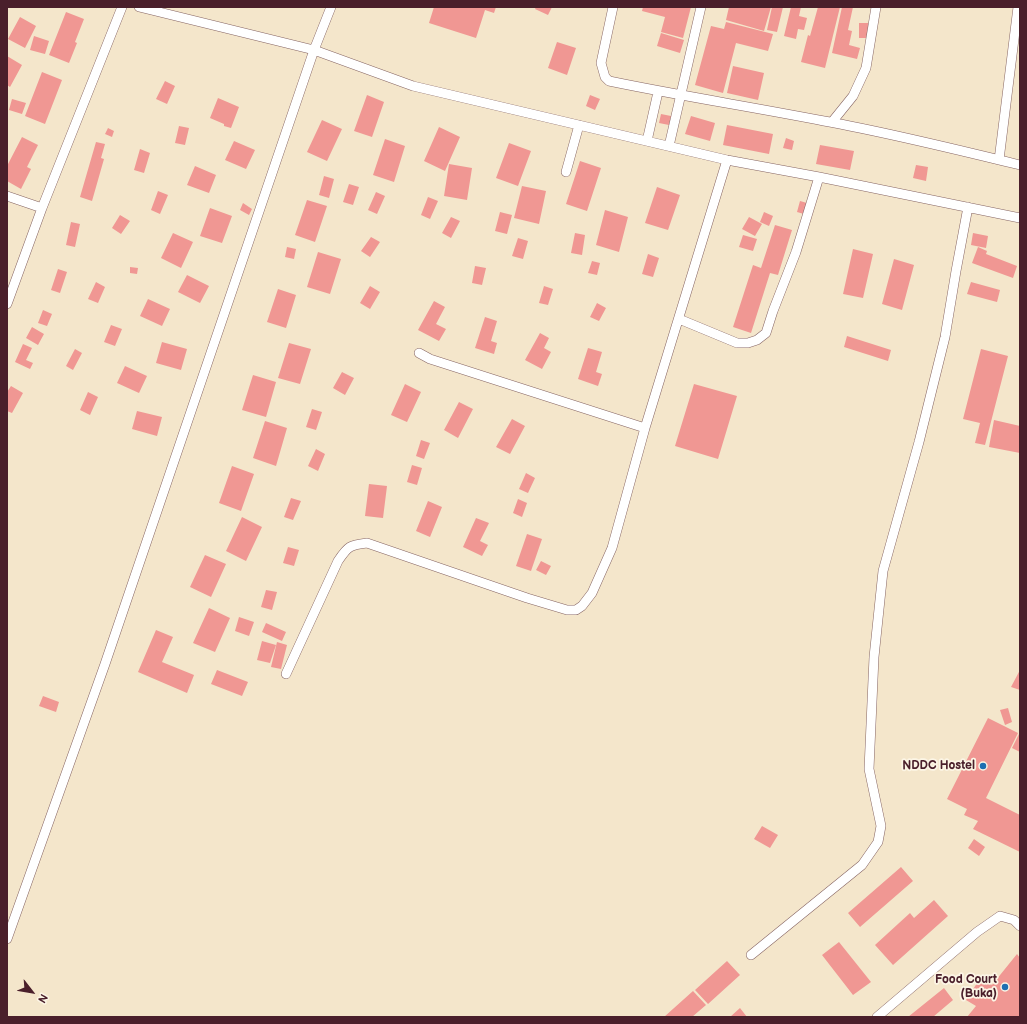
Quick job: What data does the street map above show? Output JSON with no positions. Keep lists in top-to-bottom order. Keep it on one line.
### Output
{"places":["NDDC Hostel","Food Court (Buka)"],"north":"bottom right"}
